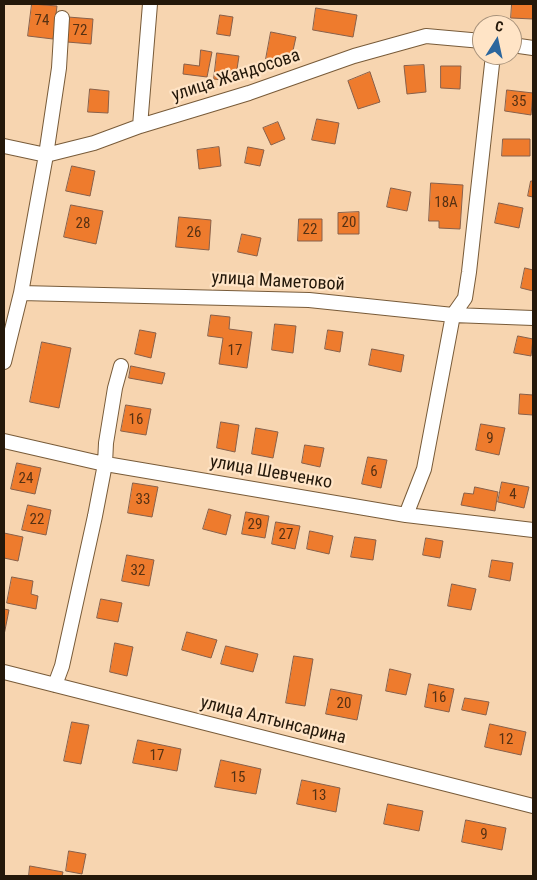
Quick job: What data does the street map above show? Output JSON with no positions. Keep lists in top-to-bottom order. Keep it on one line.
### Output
{"streets":{"street":["улица Жандосова","улица Маметовой","улица Шевченко","улица Алтынсарина"]},"house_numbers":["74","72","35","18A","20","28","22","26","17","16","9","6","24","4","33","22","29","27","32","16","20","12","17","15","13","9"],"north":"top"}
